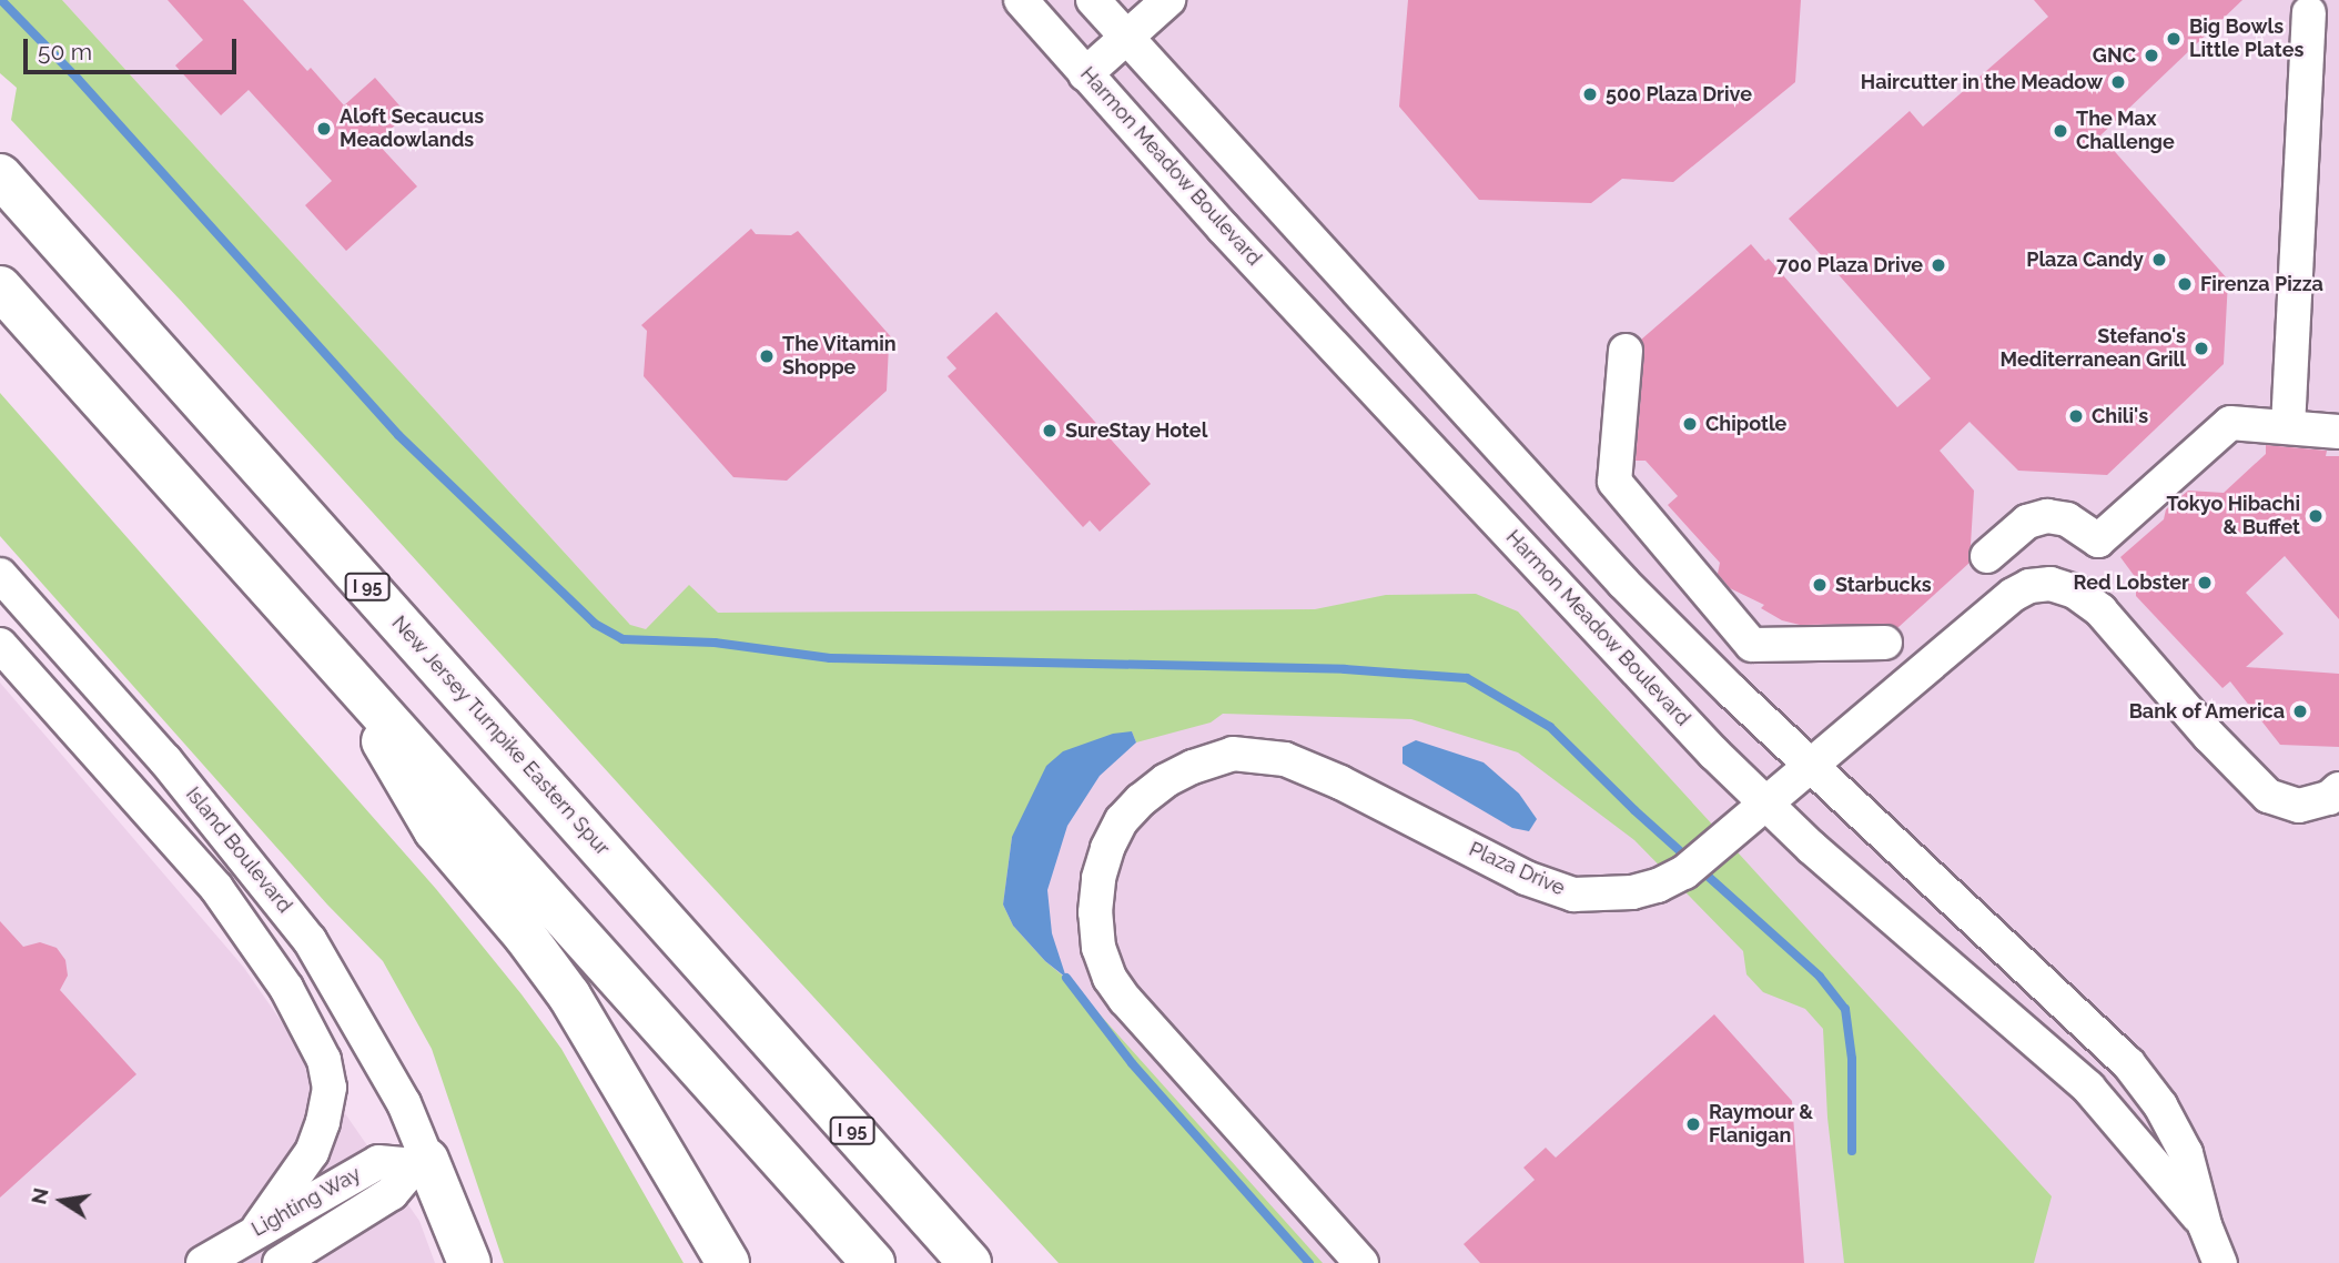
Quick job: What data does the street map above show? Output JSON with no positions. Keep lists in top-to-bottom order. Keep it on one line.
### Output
{"streets":{"main road":["I 95","New Jersey Turnpike Eastern Spur"],"street":["Harmon Meadow Boulevard","Island Boulevard","Plaza Drive","Lighting Way"]},"crossings":[["Harmon Meadow Boulevard","Plaza Drive"],["Island Boulevard","Lighting Way"]],"places":["Big Bowls Little Plates","GNC","Haircutter in the Meadow","500 Plaza Drive","Aloft Secaucus Meadowlands","The Max Challenge","Plaza Candy","700 Plaza Drive","Firenza Pizza","Stefano's Mediterranean Grill","The Vitamin Shoppe","Chili's","Chipotle","SureStay Hotel","Tokyo Hibachi & Buffet","Red Lobster","Starbucks","Bank of America","Raymour & Flanigan"],"scale_bar":"50 m","north":"left"}
